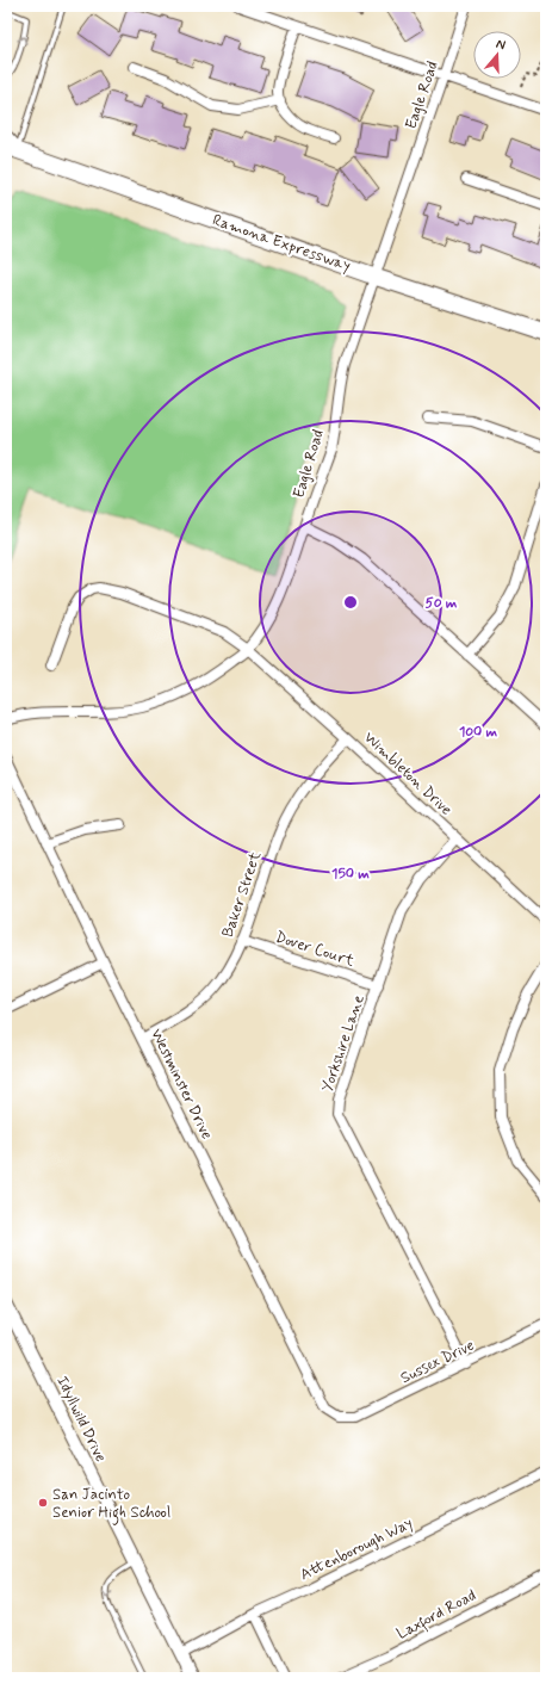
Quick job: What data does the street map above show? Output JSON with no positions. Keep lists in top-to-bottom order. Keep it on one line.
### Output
{"streets":{"main road":["Ramona Expressway"],"street":["Eagle Road","Wimbleton Drive","Baker Street","Dover Court","Yorkshire Lane","Westminster Drive","Sussex Drive","Idyllwild Drive","Attenborough Way","Laxford Road"]},"crossings":[["Eagle Road","Ramona Expressway"],["Eagle Road","Wimbleton Drive"],["Wimbleton Drive","Baker Street"],["Wimbleton Drive","Yorkshire Lane"],["Baker Street","Dover Court"],["Baker Street","Westminster Drive"],["Dover Court","Yorkshire Lane"],["Yorkshire Lane","Sussex Drive"],["Westminster Drive","Sussex Drive"],["Idyllwild Drive","Attenborough Way"]],"places":["San Jacinto Senior High School"],"north":"top","rings":["50 m","100 m","150 m"]}
